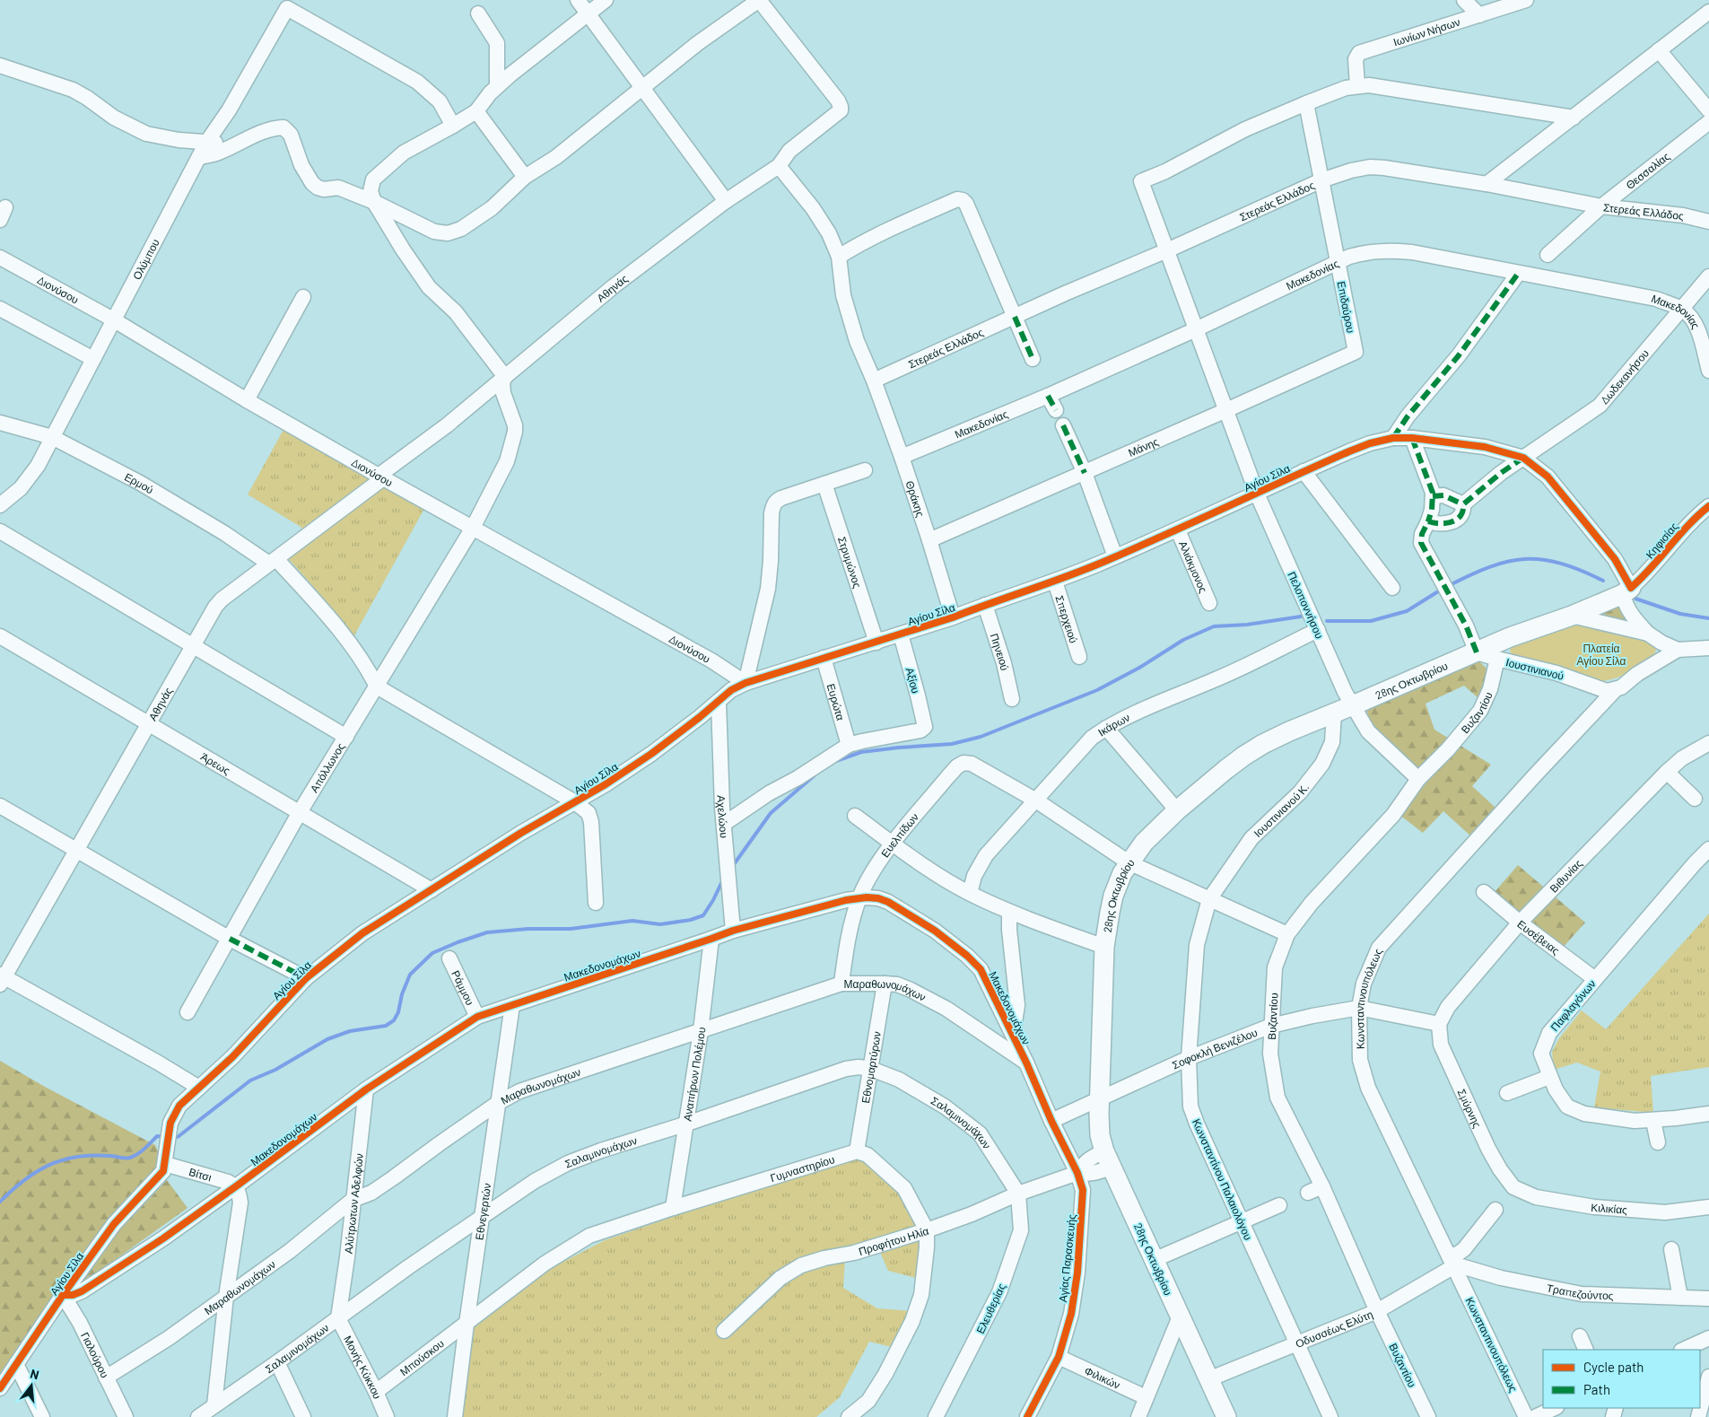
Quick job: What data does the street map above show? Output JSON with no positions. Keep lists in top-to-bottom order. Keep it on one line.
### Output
{"streets":{"main road":["Κηφισίας","28ης Οκτωβρίου"],"street":["Ιωνίων Νήσων","Θεσσαλίας","Στερεάς Ελλάδος","Ολύμπου","Μακεδονίας","Αθηνάς","Διονύσου","Επιδαύρου","Δωδεκανήσου","Μάνης","Αγίου Σίλα","Ερμού","Θράκης","Στρυμώνος","Αλιάκμονος","Πελοποννήσου","Σπερχειού","Πηνειού","Ιουστινιανού","Αξίου","Ευρώτα","Βυζαντίου","Ικάρων","Άρεως","Απόλλωνος","Ιουστινιανού Κ.","Αχελώου","Ευελπίδων","Βιθυνίας","Ευσέβειας","Μακεδονομάχων","Ράμμου","Μαραθωνομάχων","Κωνσταντινουπόλεως","Παφλαγόνων","Σοφοκλή Βενιζέλου","Εθνομαρτύρων","Αναπήρων Πολέμου","Σμύρνης","Σαλαμινομάχων","Γυμναστηρίου","Βίτσι","Κωνσταντίνου Παλαιολόγου","Αλύτρωτων Αδελφών","Κιλικίας","Εθνεγερτών","Προφήτου Ηλία","Αγίας Παρασκευής","Τραπεζούντος","Ελευθερίας","Οδυσσέως Ελύτη","Γιαλούρου","Μπούσκου","Μονής Κύκκου","Φιλικών"]},"crossings":[["Θεσσαλίας","Στερεάς Ελλάδος"],["Στερεάς Ελλάδος","Επιδαύρου"],["Στερεάς Ελλάδος","Θράκης"],["Στερεάς Ελλάδος","Πελοποννήσου"],["Ολύμπου","Διονύσου"],["Ολύμπου","Ερμού"],["Μακεδονίας","Επιδαύρου"],["Μακεδονίας","Δωδεκανήσου"],["Μακεδονίας","Θράκης"],["Μακεδονίας","Πελοποννήσου"],["Αθηνάς","Διονύσου"],["Αθηνάς","Ερμού"],["Αθηνάς","Θράκης"],["Αθηνάς","Άρεως"],["Αθηνάς","Απόλλωνος"],["Διονύσου","Αγίου Σίλα"],["Διονύσου","Απόλλωνος"],["Επιδαύρου","Μάνης"],["Επιδαύρου","Πελοποννήσου"],["Δωδεκανήσου","Αγίου Σίλα"],["Μάνης","Θράκης"],["Μάνης","Πελοποννήσου"],["Αγίου Σίλα","Θράκης"],["Αγίου Σίλα","Στρυμώνος"],["Αγίου Σίλα","Αλιάκμονος"],["Αγίου Σίλα","Πελοποννήσου"],["Αγίου Σίλα","Σπερχειού"],["Αγίου Σίλα","Πηνειού"],["Αγίου Σίλα","Αξίου"],["Αγίου Σίλα","Ευρώτα"],["Αγίου Σίλα","Άρεως"],["Αγίου Σίλα","Αχελώου"],["Αγίου Σίλα","Μακεδονομάχων"],["Αγίου Σίλα","Βίτσι"],["Αγίου Σίλα","Γιαλούρου"],["Ερμού","Απόλλωνος"],["Κηφισίας","28ης Οκτωβρίου"],["Πελοποννήσου","28ης Οκτωβρίου"],["Πελοποννήσου","Βυζαντίου"],["Πελοποννήσου","Ικάρων"],["Ιουστινιανού","28ης Οκτωβρίου"],["Ιουστινιανού","Βυζαντίου"],["Ιουστινιανού","Κωνσταντινουπόλεως"],["Αξίου","Ευρώτα"],["28ης Οκτωβρίου","Ιουστινιανού Κ."],["28ης Οκτωβρίου","Ευελπίδων"],["28ης Οκτωβρίου","Σοφοκλή Βενιζέλου"],["28ης Οκτωβρίου","Οδυσσέως Ελύτη"],["Βυζαντίου","Ευελπίδων"],["Βυζαντίου","Σοφοκλή Βενιζέλου"],["Βυζαντίου","Οδυσσέως Ελύτη"],["Ικάρων","Ευελπίδων"],["Άρεως","Απόλλωνος"],["Ιουστινιανού Κ.","Ευελπίδων"],["Ιουστινιανού Κ.","Κωνσταντίνου Παλαιολόγου"],["Αχελώου","Μακεδονομάχων"],["Ευελπίδων","Μακεδονομάχων"],["Ευελπίδων","Μαραθωνομάχων"],["Ευελπίδων","Κωνσταντίνου Παλαιολόγου"],["Βιθυνίας","Ευσέβειας"],["Βιθυνίας","Σοφοκλή Βενιζέλου"],["Βιθυνίας","Σμύρνης"],["Ευσέβειας","Παφλαγόνων"],["Μακεδονομάχων","Ράμμου"],["Μακεδονομάχων","Μαραθωνομάχων"],["Μακεδονομάχων","Σοφοκλή Βενιζέλου"],["Μακεδονομάχων","Αναπήρων Πολέμου"],["Μακεδονομάχων","Βίτσι"],["Μακεδονομάχων","Αλύτρωτων Αδελφών"],["Μακεδονομάχων","Εθνεγερτών"],["Μακεδονομάχων","Προφήτου Ηλία"],["Μακεδονομάχων","Αγίας Παρασκευής"],["Μακεδονομάχων","Γιαλούρου"],["Μαραθωνομάχων","Εθνομαρτύρων"],["Μαραθωνομάχων","Αναπήρων Πολέμου"],["Μαραθωνομάχων","Αλύτρωτων Αδελφών"],["Μαραθωνομάχων","Εθνεγερτών"],["Μαραθωνομάχων","Γιαλούρου"],["Κωνσταντινουπόλεως","Σοφοκλή Βενιζέλου"],["Κωνσταντινουπόλεως","Τραπεζούντος"],["Κωνσταντινουπόλεως","Οδυσσέως Ελύτη"],["Σοφοκλή Βενιζέλου","Σμύρνης"],["Σοφοκλή Βενιζέλου","Κωνσταντίνου Παλαιολόγου"],["Εθνομαρτύρων","Σαλαμινομάχων"],["Εθνομαρτύρων","Γυμναστηρίου"],["Αναπήρων Πολέμου","Σαλαμινομάχων"],["Αναπήρων Πολέμου","Γυμναστηρίου"],["Σμύρνης","Κιλικίας"],["Σαλαμινομάχων","Αλύτρωτων Αδελφών"],["Σαλαμινομάχων","Εθνεγερτών"],["Σαλαμινομάχων","Προφήτου Ηλία"],["Σαλαμινομάχων","Ελευθερίας"],["Σαλαμινομάχων","Μονής Κύκκου"],["Γυμναστηρίου","Εθνεγερτών"],["Γυμναστηρίου","Μπούσκου"],["Κωνσταντίνου Παλαιολόγου","Οδυσσέως Ελύτη"],["Αλύτρωτων Αδελφών","Μονής Κύκκου"],["Εθνεγερτών","Μπούσκου"],["Προφήτου Ηλία","Αγίας Παρασκευής"],["Προφήτου Ηλία","Ελευθερίας"],["Αγίας Παρασκευής","Φιλικών"],["Τραπεζούντος","Οδυσσέως Ελύτη"],["Μπούσκου","Μονής Κύκκου"]],"parks":["Πλατεία Αγίου Σίλα"],"legend":["Cycle path","Path"],"north":"top"}
